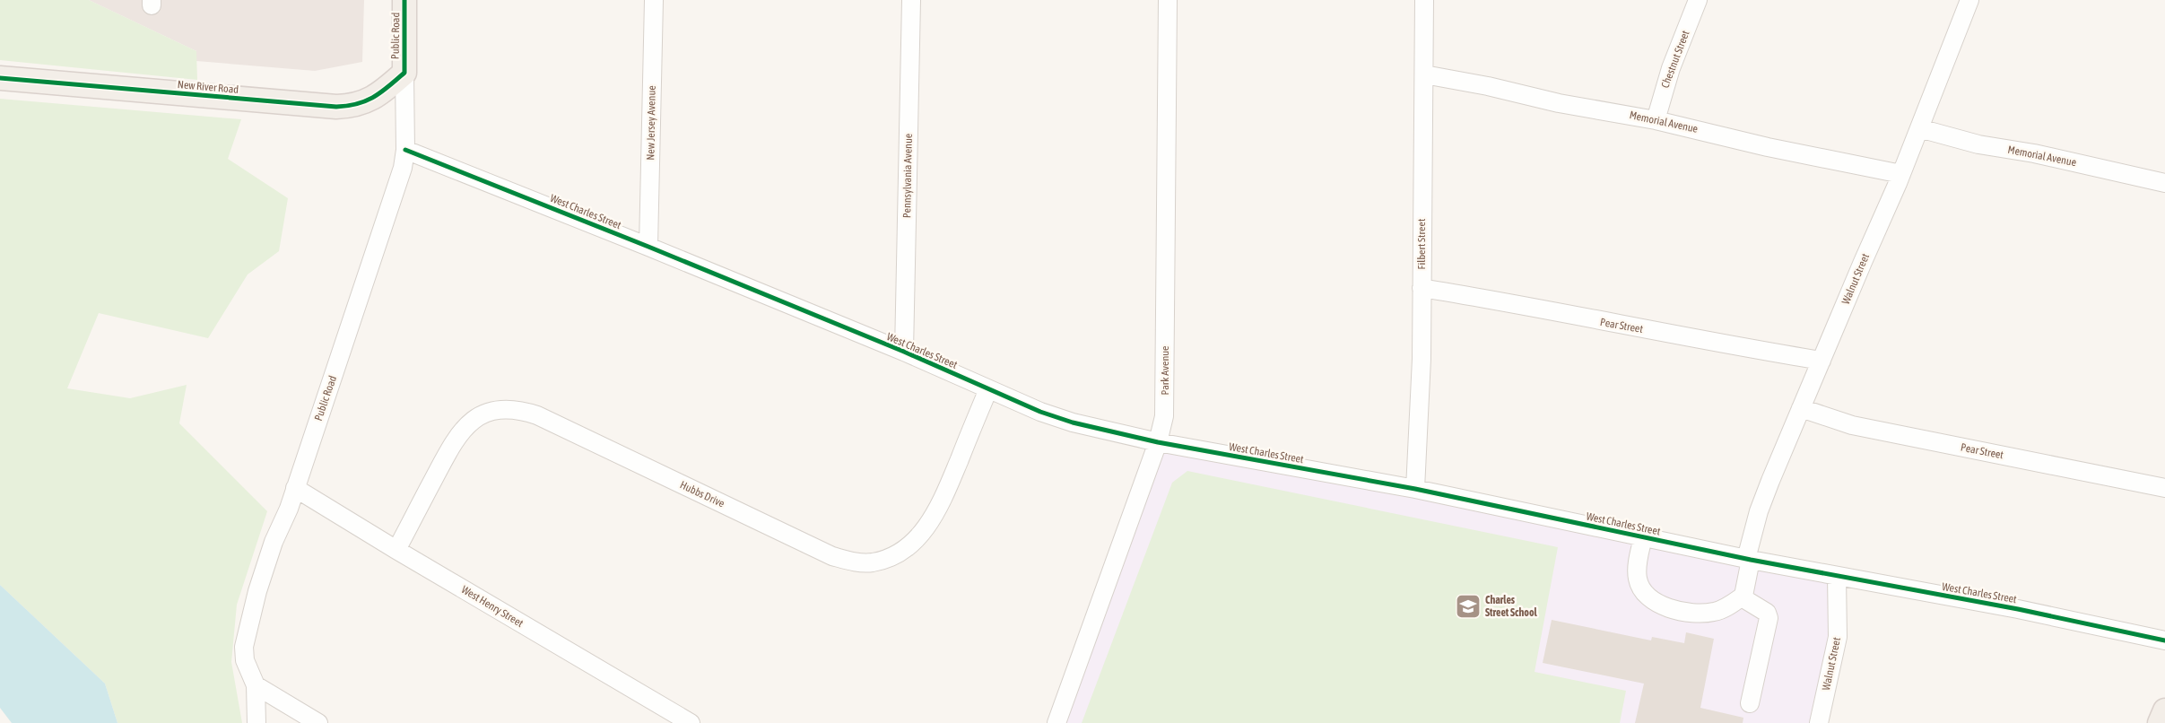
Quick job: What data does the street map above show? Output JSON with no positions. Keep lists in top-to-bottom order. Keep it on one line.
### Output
{"streets":{"main road":["Public Road","New River Road"],"street":["Chestnut Street","Memorial Avenue","New Jersey Avenue","Pennsylvania Avenue","West Charles Street","Filbert Street","Walnut Street","Pear Street","Park Avenue","Hubbs Drive","West Henry Street"]},"crossings":[["Public Road","New River Road"],["Public Road","West Charles Street"],["Public Road","West Henry Street"],["Chestnut Street","Memorial Avenue"],["Memorial Avenue","Filbert Street"],["Memorial Avenue","Walnut Street"],["New Jersey Avenue","West Charles Street"],["Pennsylvania Avenue","West Charles Street"],["West Charles Street","Filbert Street"],["West Charles Street","Walnut Street"],["West Charles Street","Park Avenue"],["West Charles Street","Hubbs Drive"],["Filbert Street","Pear Street"],["Walnut Street","Pear Street"],["Hubbs Drive","West Henry Street"]],"places":{"school or university":["Charles Street School"]}}
